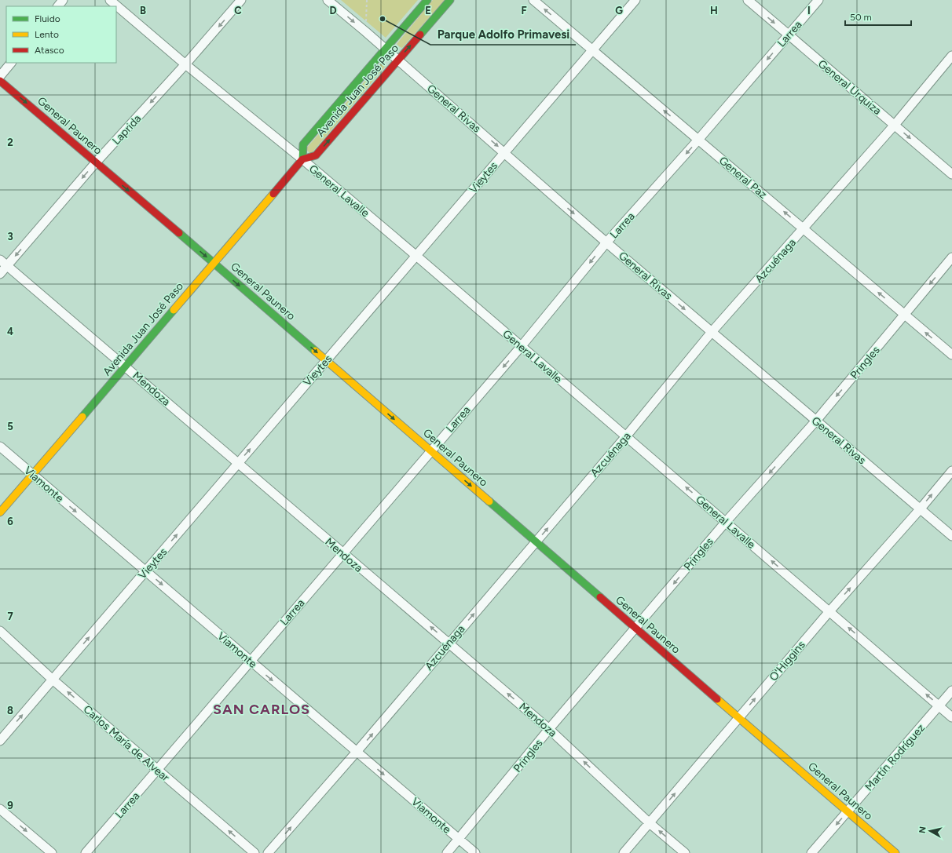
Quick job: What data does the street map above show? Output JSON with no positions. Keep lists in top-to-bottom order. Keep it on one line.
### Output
{"streets":{"street":["Larrea","General Urquiza","Avenida Juan José Paso","General Rivas","General Paunero","Laprida","Vieytes","General Paz","General Lavalle","Azcuénaga","Pringles","Mendoza","Viamonte","O'Higgins","Carlos María de Alvear","Martín Rodríguez"]},"crossings":[["Larrea","General Urquiza"],["Larrea","General Rivas"],["Larrea","General Paunero"],["Larrea","General Paz"],["Larrea","General Lavalle"],["Larrea","Mendoza"],["Larrea","Viamonte"],["Larrea","Carlos María de Alvear"],["General Urquiza","Azcuénaga"],["Avenida Juan José Paso","General Rivas"],["Avenida Juan José Paso","General Paunero"],["Avenida Juan José Paso","General Lavalle"],["Avenida Juan José Paso","Mendoza"],["Avenida Juan José Paso","Viamonte"],["General Rivas","Vieytes"],["General Rivas","Azcuénaga"],["General Rivas","Pringles"],["General Rivas","O'Higgins"],["General Paunero","Laprida"],["General Paunero","Vieytes"],["General Paunero","Azcuénaga"],["General Paunero","Pringles"],["General Paunero","O'Higgins"],["General Paunero","Martín Rodríguez"],["Laprida","General Lavalle"],["Laprida","Mendoza"],["Vieytes","General Paz"],["Vieytes","General Lavalle"],["Vieytes","Mendoza"],["Vieytes","Viamonte"],["Vieytes","Carlos María de Alvear"],["General Paz","Azcuénaga"],["General Paz","Pringles"],["General Lavalle","Azcuénaga"],["General Lavalle","Pringles"],["General Lavalle","O'Higgins"],["General Lavalle","Martín Rodríguez"],["Azcuénaga","Mendoza"],["Azcuénaga","Viamonte"],["Pringles","Mendoza"],["Pringles","Viamonte"],["Mendoza","O'Higgins"]],"one_way":["Larrea","General Urquiza","General Rivas","General Paunero","Laprida","Vieytes","General Paz","General Lavalle","Azcuénaga","Pringles","Mendoza","Viamonte","O'Higgins","Carlos María de Alvear"],"districts":["SAN CARLOS"],"places":["Parque Adolfo Primavesi"],"legend":["Fluido","Lento","Atasco"],"scale_bar":"50 m","north":"left","grid":{"columns":["B","C","D","E","F","G","H","I"],"rows":["2","3","4","5","6","7","8","9"]}}
